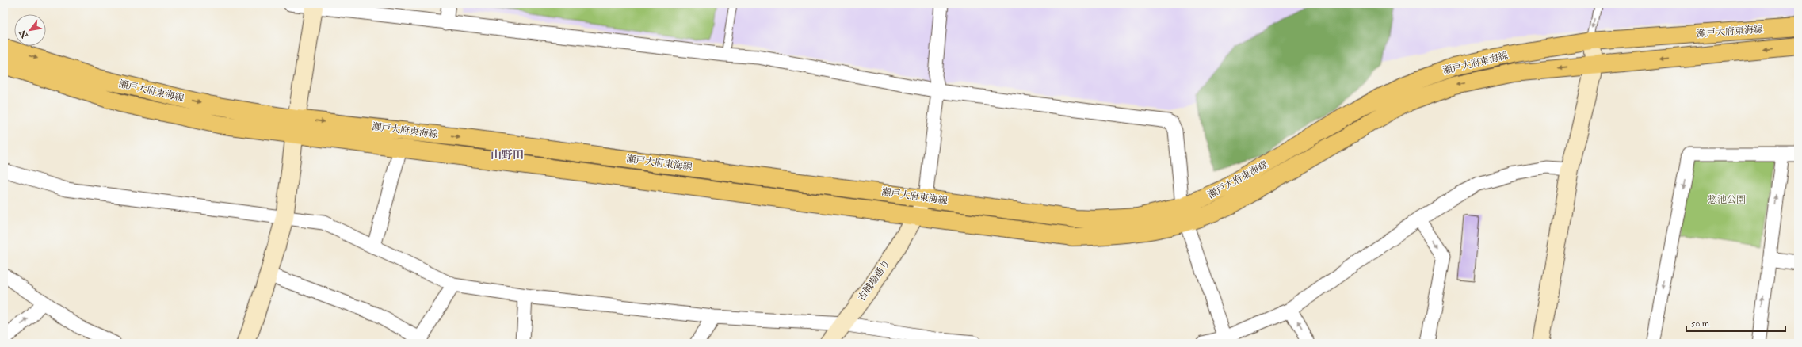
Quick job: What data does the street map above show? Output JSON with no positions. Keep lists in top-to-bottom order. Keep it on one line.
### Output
{"streets":{"main road":["瀬戸大府東海線"],"street":["古戦場通り"]},"crossings":[["瀬戸大府東海線","古戦場通り"]],"districts":["山野田"],"parks":["惣池公園"],"scale_bar":"50 m","north":"bottom left"}
